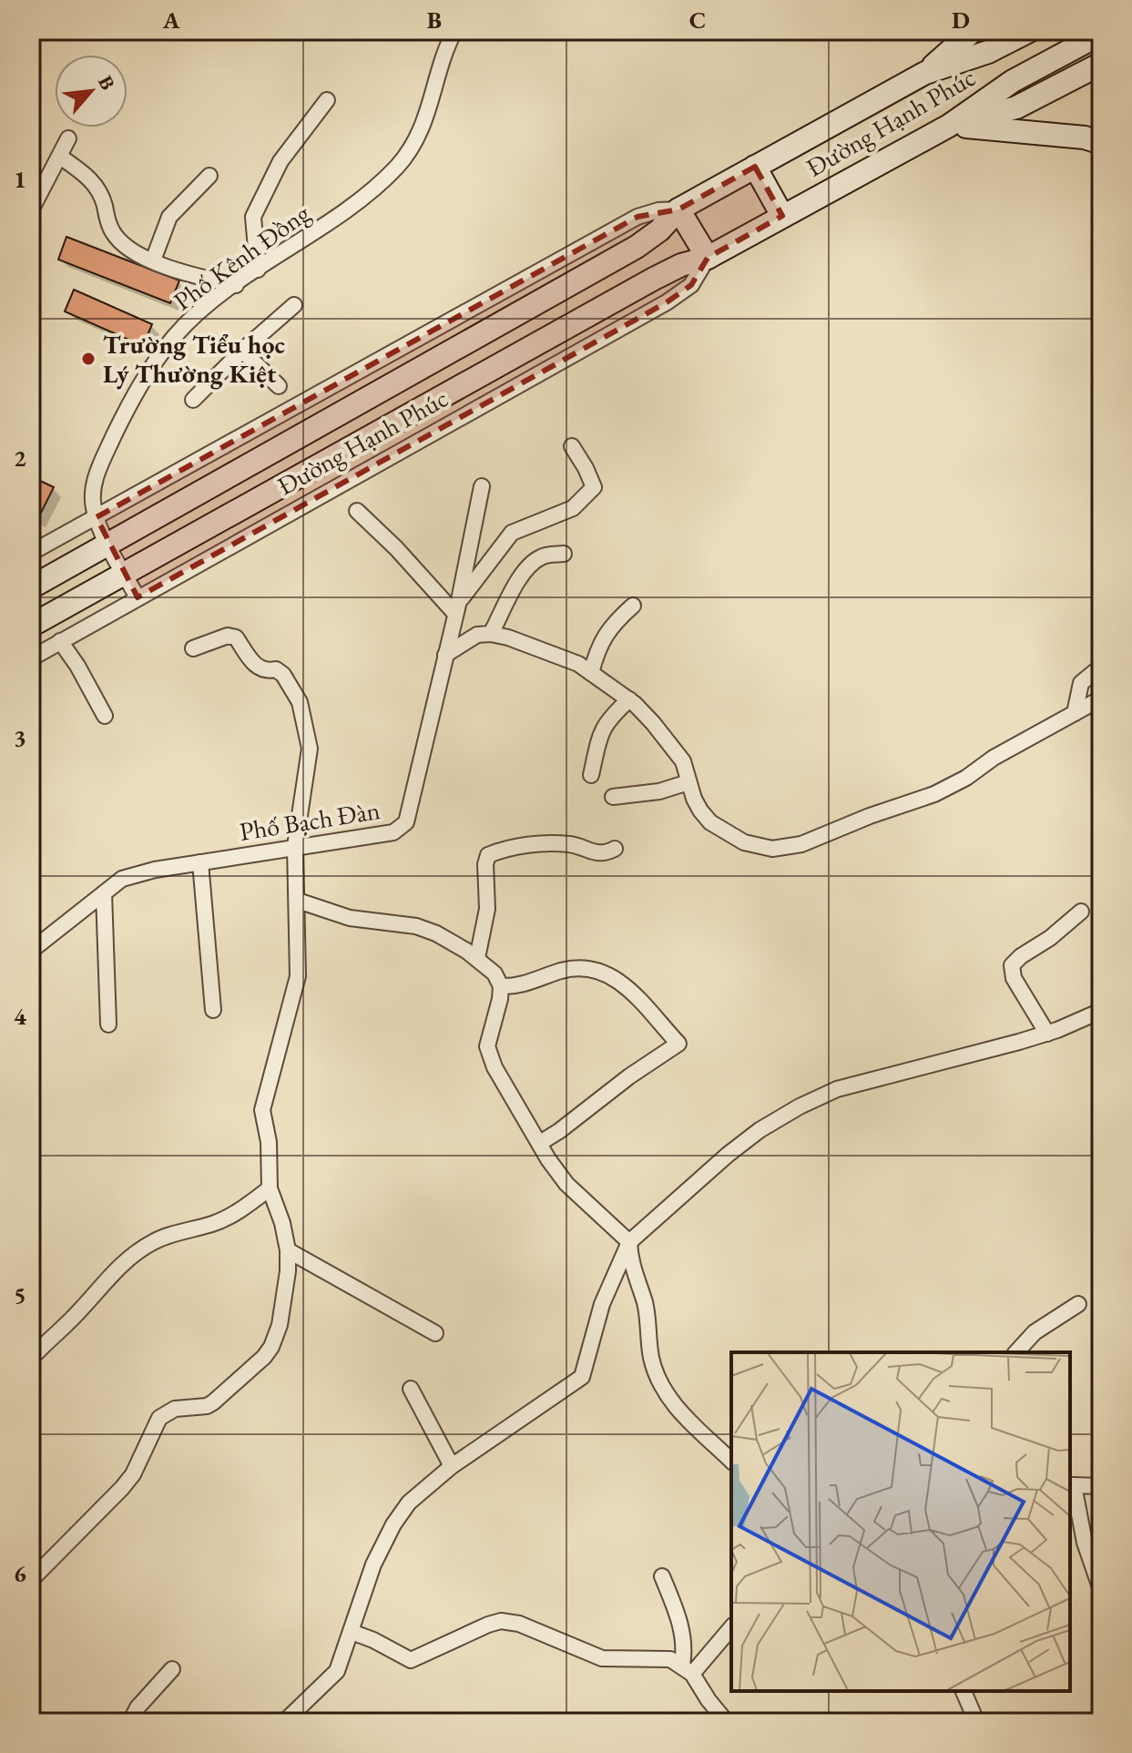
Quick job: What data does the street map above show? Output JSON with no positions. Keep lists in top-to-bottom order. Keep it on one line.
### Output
{"streets":{"main road":["Đường Hạnh Phúc"],"street":["Phố Kênh Đồng","Phố Bạch Đàn"]},"crossings":[["Đường Hạnh Phúc","Phố Kênh Đồng"]],"places":["Trường Tiểu học Lý Thường Kiệt"],"north":"top right","grid":{"columns":["A","B","C","D"],"rows":["1","2","3","4","5","6"]}}
